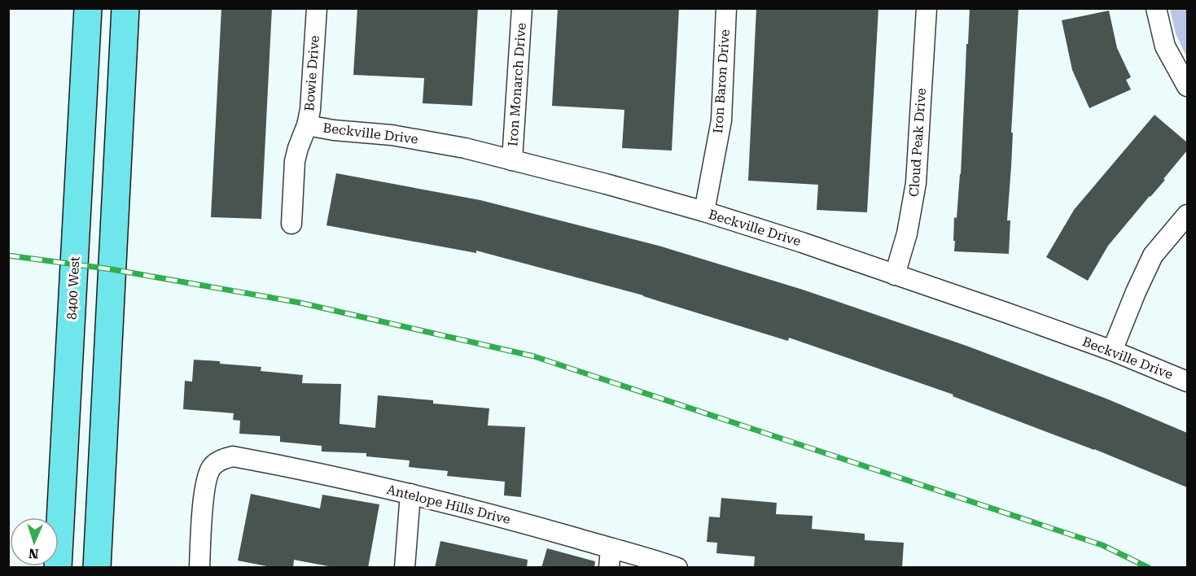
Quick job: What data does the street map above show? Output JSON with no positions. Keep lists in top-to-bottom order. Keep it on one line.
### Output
{"streets":{"main road":["8400 West"],"street":["Bowie Drive","Iron Baron Drive","Iron Monarch Drive","Beckville Drive","Cloud Peak Drive","Antelope Hills Drive"]},"crossings":[["Bowie Drive","Beckville Drive"],["Iron Baron Drive","Beckville Drive"],["Iron Monarch Drive","Beckville Drive"],["Beckville Drive","Cloud Peak Drive"]],"north":"bottom"}
